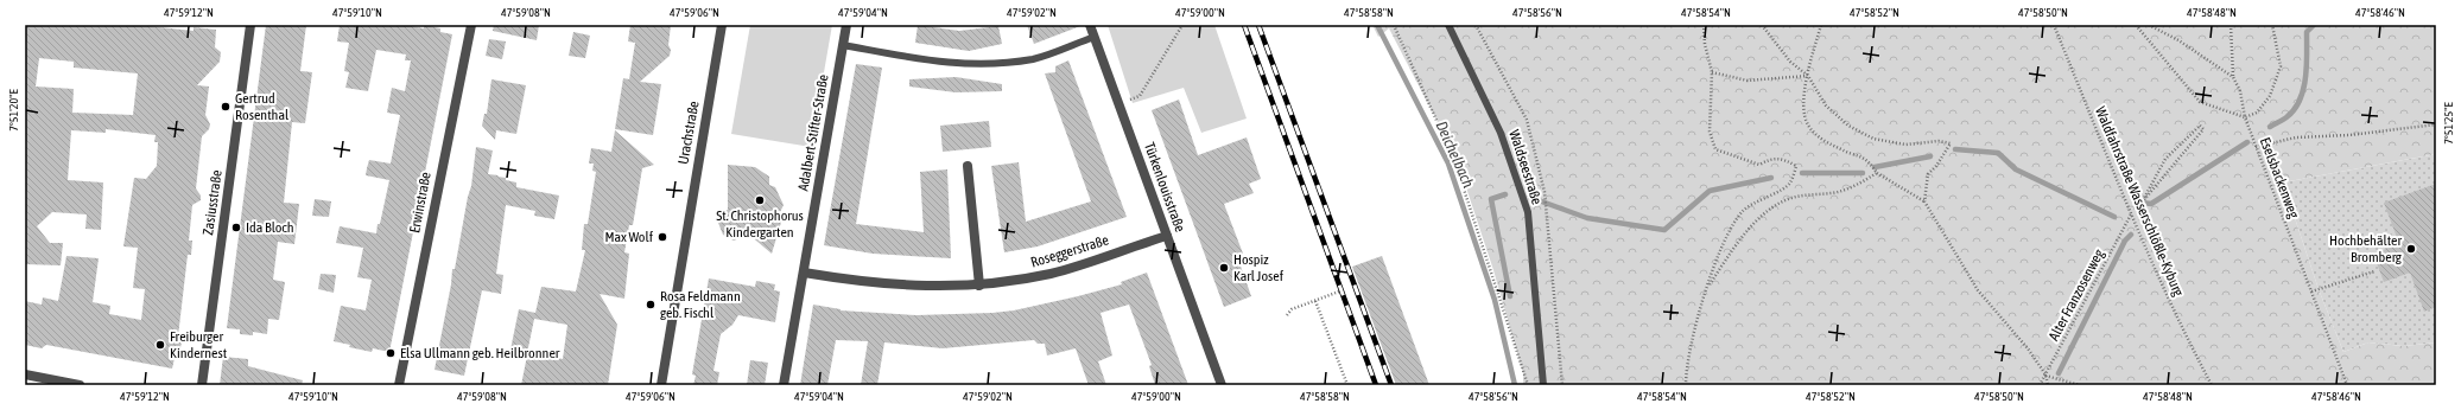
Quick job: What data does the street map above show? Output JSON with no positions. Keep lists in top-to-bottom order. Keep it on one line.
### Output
{"streets":{"street":["Urachstraße","Adalbert-Stifter-Straße","Türkenlouisstraße","Zasiusstraße","Erwinstraße","Roseggerstraße"],"lane":["Waldseestraße"],"path":["Eselsbackenweg","Waldfahrstraße Wasserschlößle-Kyburg","Alter Franzosenweg"]},"crossings":[["Adalbert-Stifter-Straße","Roseggerstraße"],["Türkenlouisstraße","Roseggerstraße"],["Waldfahrstraße Wasserschlößle-Kyburg","Alter Franzosenweg"]],"water":["Deichelbach"],"places":["Gertrud Rosenthal","St. Christophorus Kindergarten","Ida Bloch","Max Wolf","Hochbehälter Bromberg","Hospiz Karl Josef","Rosa Feldmann geb. Fischl","Freiburger Kindernest","Elsa Ullmann geb. Heilbronner"],"coordinates":["47°59'12\"N","47°59'10\"N","47°59'08\"N","47°59'06\"N","47°59'04\"N","47°59'02\"N","47°59'00\"N","47°58'58\"N","47°58'56\"N","47°58'54\"N","47°58'52\"N","47°58'50\"N","47°58'48\"N","47°58'46\"N","7°51'20\"E","7°51'25\"E"]}
